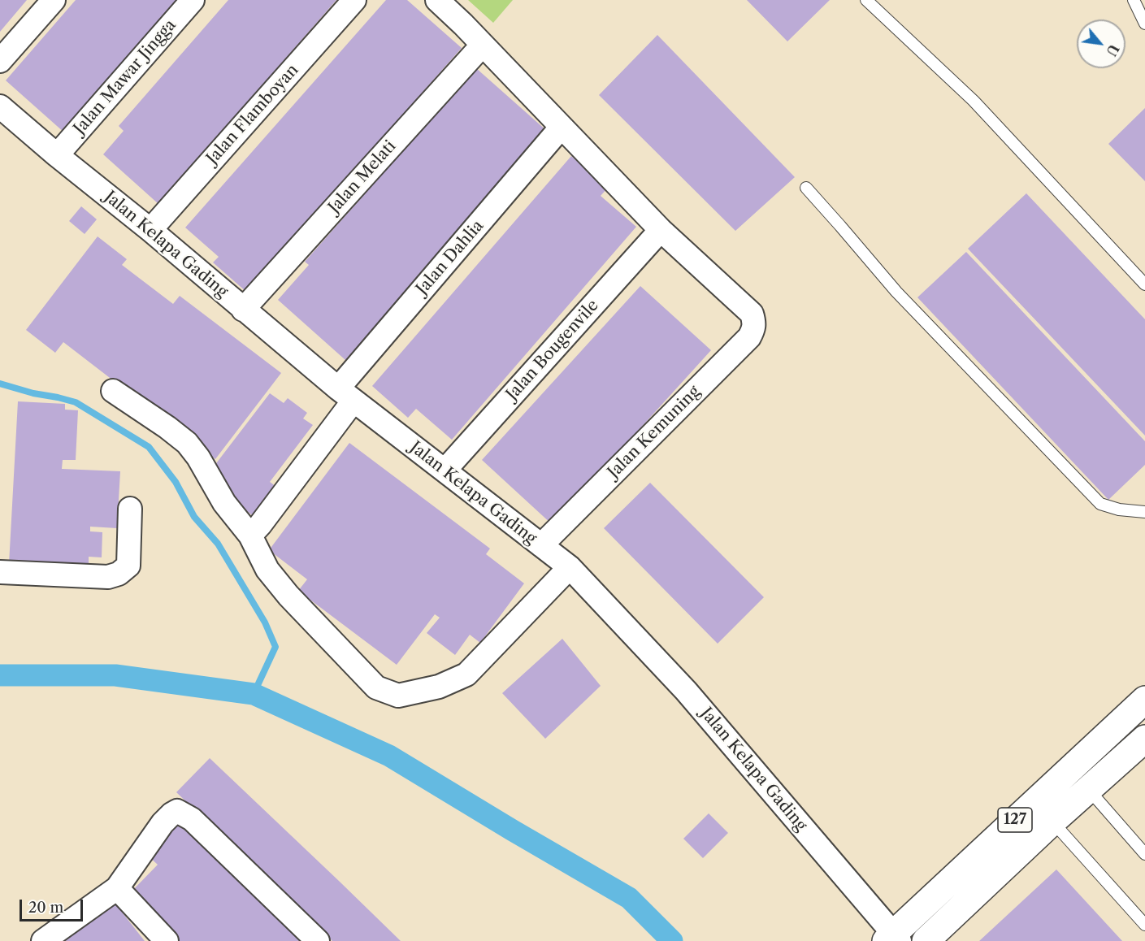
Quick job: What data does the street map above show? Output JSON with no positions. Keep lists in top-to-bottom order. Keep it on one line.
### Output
{"streets":{"main road":["127"],"street":["Jalan Mawar Jingga","Jalan Flamboyan","Jalan Melati","Jalan Kelapa Gading","Jalan Dahlia","Jalan Bougenvile","Jalan Kemuning"]},"crossings":[["Jalan Mawar Jingga","Jalan Kelapa Gading"],["Jalan Flamboyan","Jalan Kelapa Gading"],["Jalan Melati","Jalan Kelapa Gading"],["Jalan Kelapa Gading","Jalan Dahlia"],["Jalan Kelapa Gading","Jalan Bougenvile"],["Jalan Kelapa Gading","Jalan Kemuning"],["Jalan Kelapa Gading","127"],["Jalan Bougenvile","Jalan Kemuning"]],"scale_bar":"20 m","north":"bottom right"}
